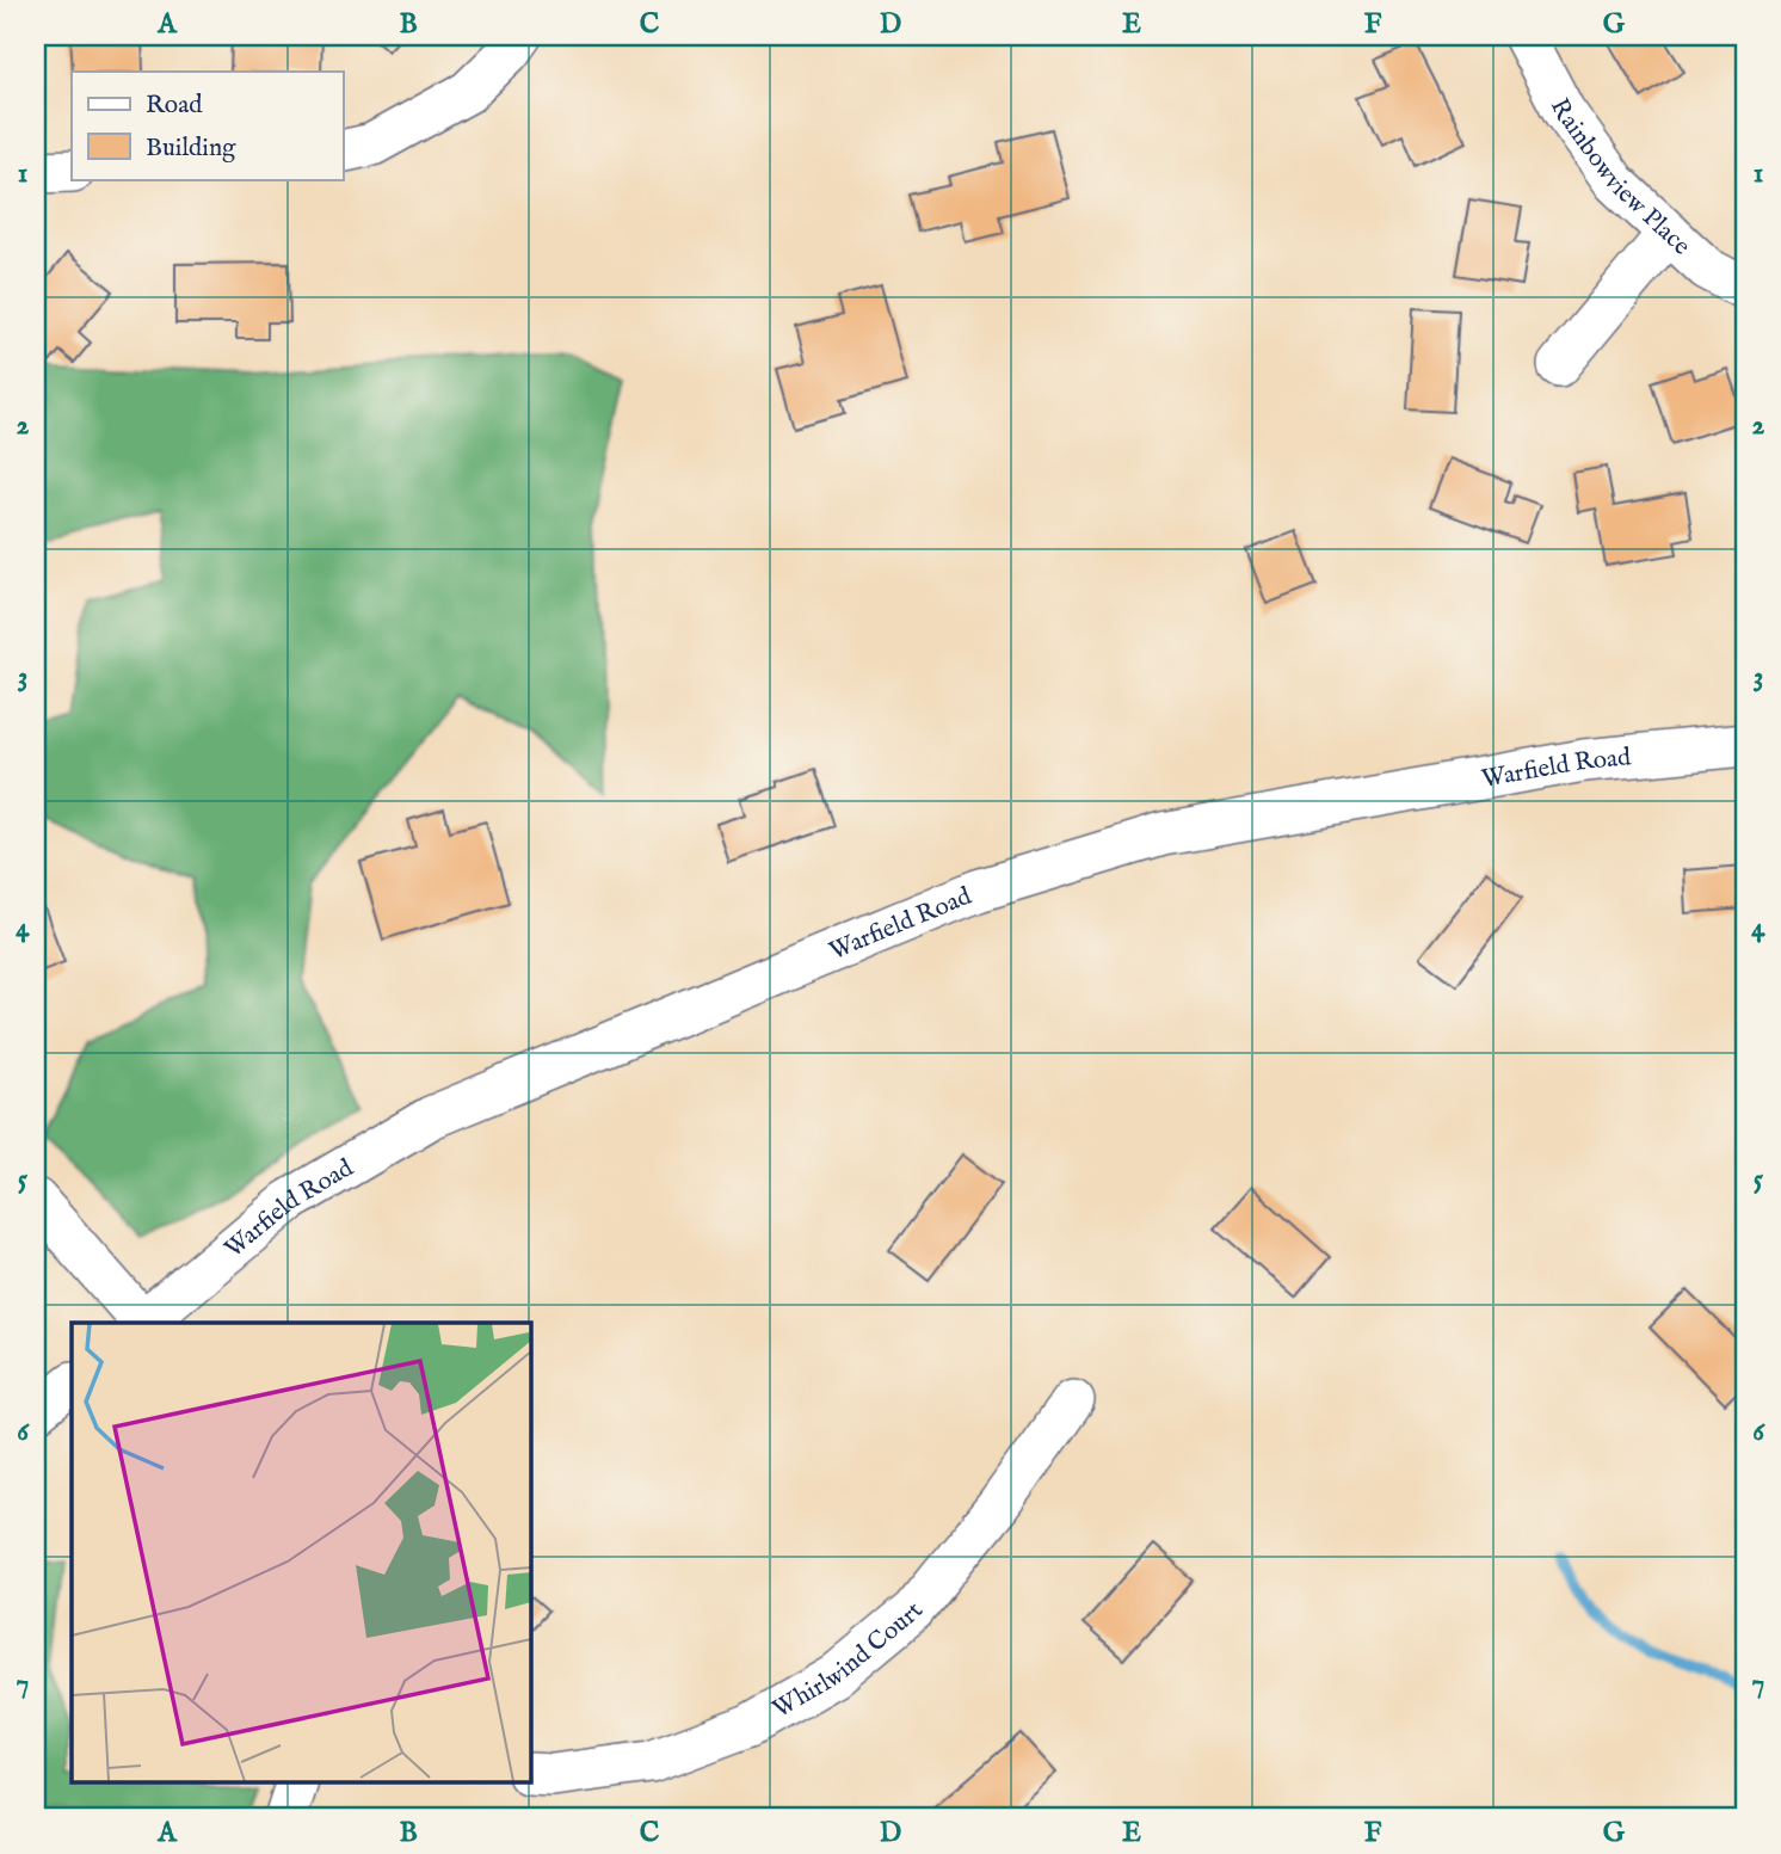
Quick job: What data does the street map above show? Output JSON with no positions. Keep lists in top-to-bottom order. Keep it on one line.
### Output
{"streets":{"street":["Rainbowview Place","Warfield Road","Whirlwind Court"]},"legend":["Road","Building"],"grid":{"columns":["A","B","C","D","E","F","G"],"rows":["1","2","3","4","5","6","7"]}}
